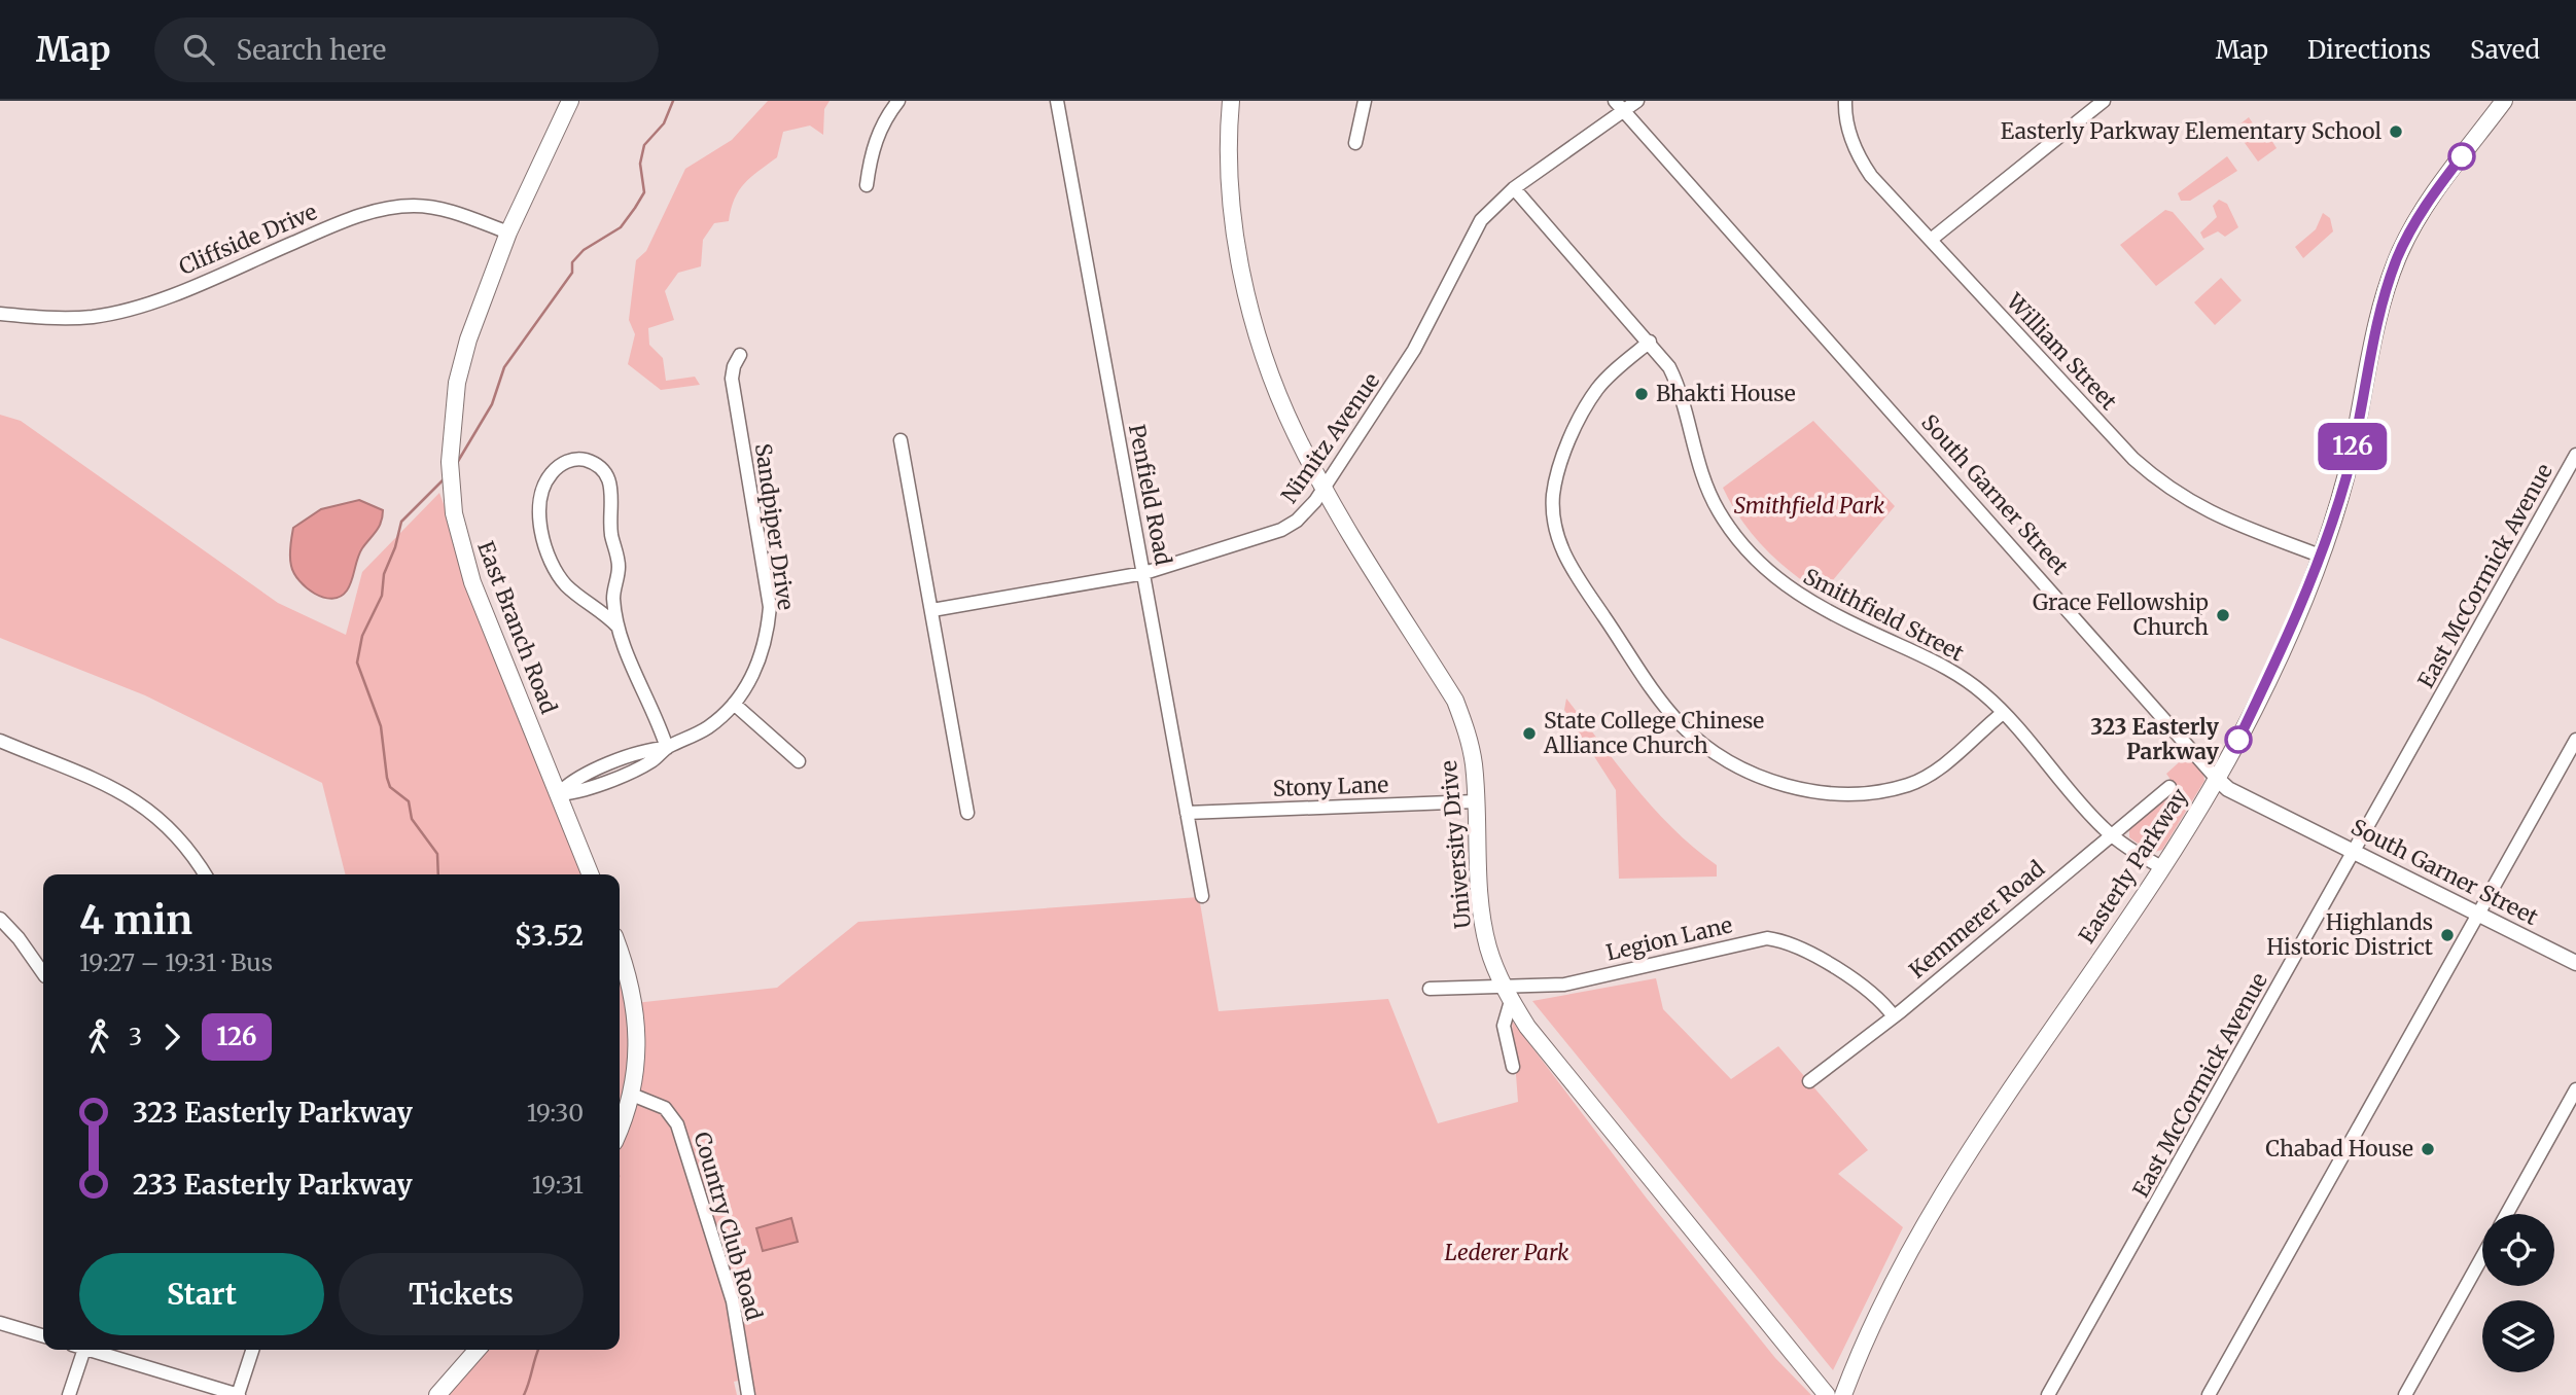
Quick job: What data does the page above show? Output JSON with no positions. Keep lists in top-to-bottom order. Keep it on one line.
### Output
{"streets":{"main road":["East Branch Road","University Drive","Easterly Parkway"],"street":["Cliffside Drive","William Street","Nimitz Avenue","Penfield Road","South Garner Street","Sandpiper Drive","East McCormick Avenue","Smithfield Street","Stony Lane","Kemmerer Road","Legion Lane","Country Club Road"]},"crossings":[["Cliffside Drive","East Branch Road"],["William Street","Easterly Parkway"],["Nimitz Avenue","Penfield Road"],["Nimitz Avenue","South Garner Street"],["Nimitz Avenue","Smithfield Street"],["Nimitz Avenue","University Drive"],["Penfield Road","Stony Lane"],["South Garner Street","East McCormick Avenue"],["South Garner Street","Easterly Parkway"],["Sandpiper Drive","East Branch Road"],["Smithfield Street","Easterly Parkway"],["Smithfield Street","Kemmerer Road"],["Stony Lane","University Drive"],["University Drive","Legion Lane"],["Kemmerer Road","Legion Lane"]],"parks":["Smithfield Park","Lederer Park"],"places":["Easterly Parkway Elementary School","Bhakti House","Grace Fellowship Church","State College Chinese Alliance Church","323 Easterly Parkway","Highlands Historic District","Chabad House"],"lines":["bus line 126"],"page":{"header":"Map","search":"Search here","nav":["Map","Directions","Saved"],"on_map":"126","heading":["4 min","19:27 – 19:31 · Bus","$3.52"],"legs":["3","126"],"list":[{"name":"323 Easterly Parkway","value":"19:30"},{"name":"233 Easterly Parkway","value":"19:31"}],"buttons":["Start","Tickets"]}}
